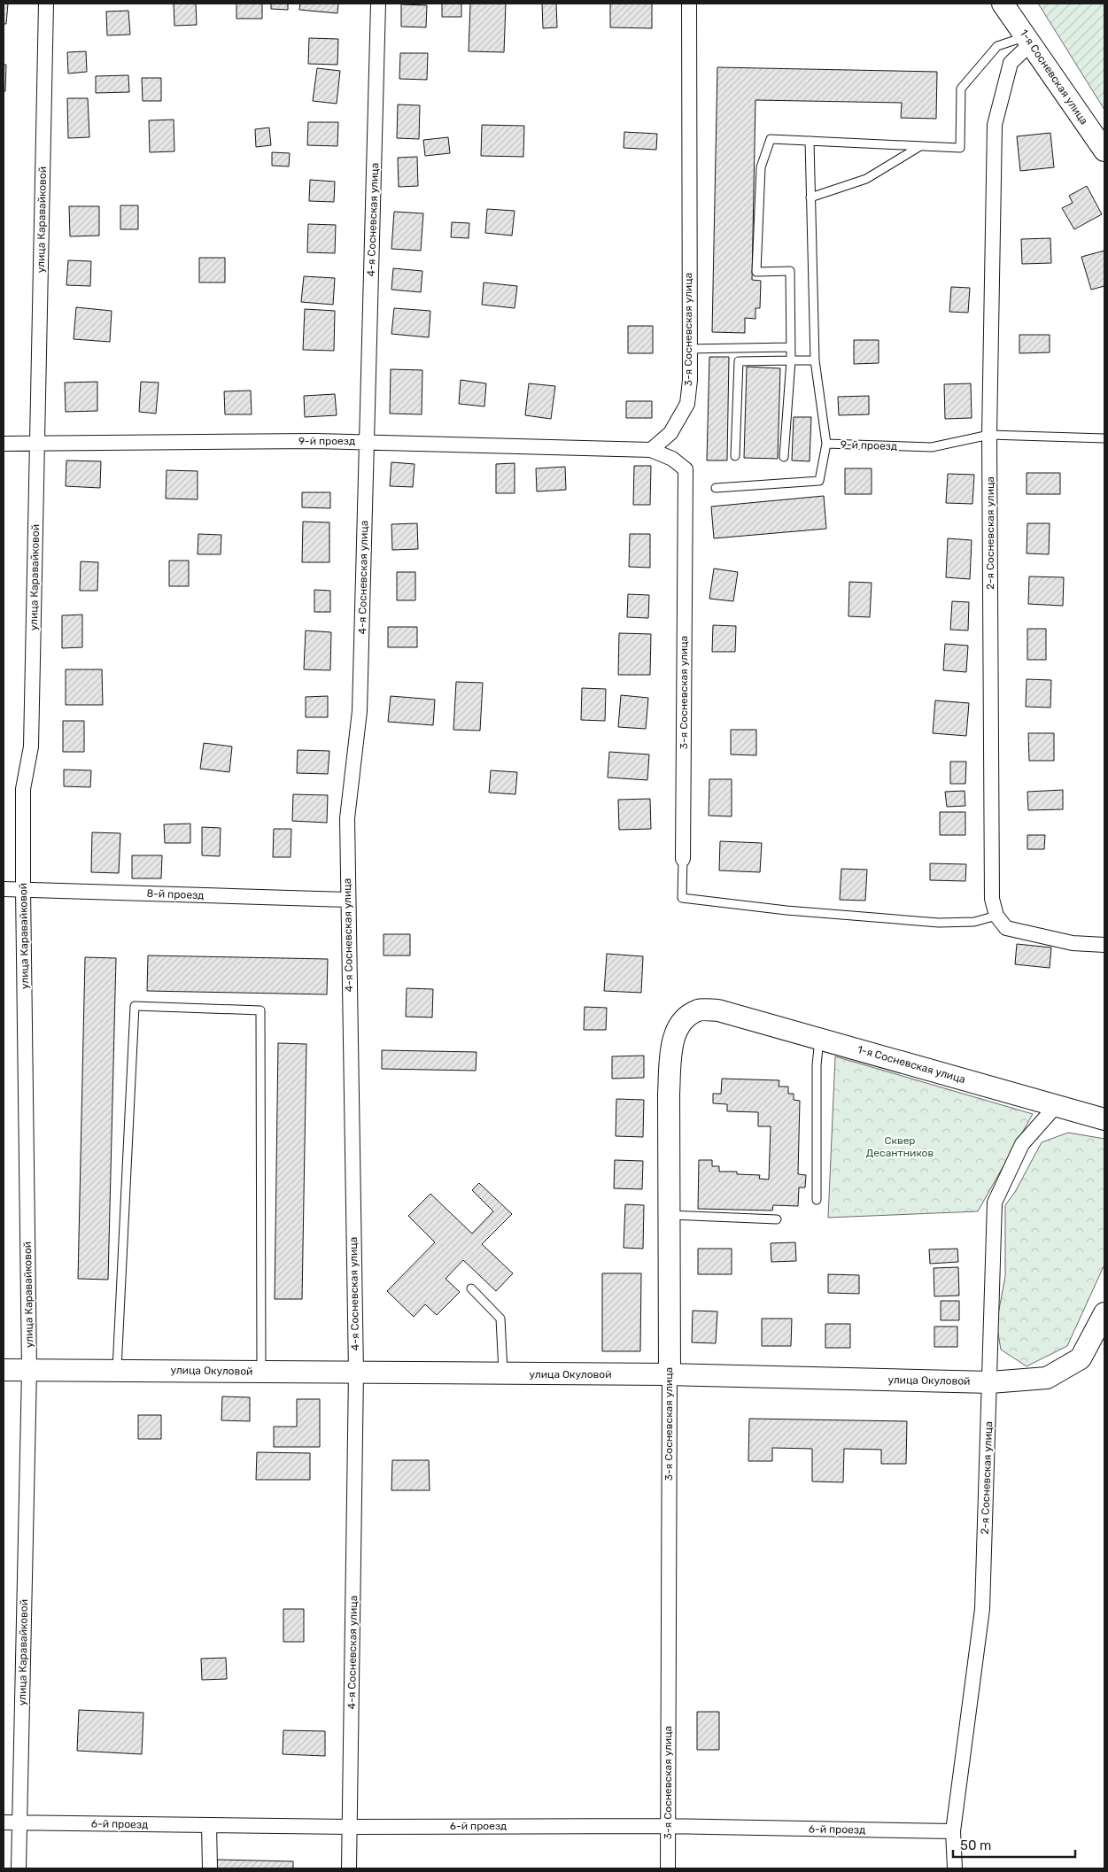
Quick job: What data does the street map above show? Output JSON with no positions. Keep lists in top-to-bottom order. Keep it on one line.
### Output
{"streets":{"main road":["1-я Сосневская улица","3-я Сосневская улица","улица Окуловой"],"street":["улица Каравайковой","4-я Сосневская улица","9-й проезд","2-я Сосневская улица","8-й проезд","6-й проезд"]},"crossings":[["1-я Сосневская улица","3-я Сосневская улица"],["1-я Сосневская улица","2-я Сосневская улица"],["улица Каравайковой","9-й проезд"],["улица Каравайковой","8-й проезд"],["улица Каравайковой","улица Окуловой"],["улица Каравайковой","6-й проезд"],["4-я Сосневская улица","9-й проезд"],["4-я Сосневская улица","8-й проезд"],["4-я Сосневская улица","улица Окуловой"],["4-я Сосневская улица","6-й проезд"],["3-я Сосневская улица","9-й проезд"],["3-я Сосневская улица","улица Окуловой"],["3-я Сосневская улица","6-й проезд"],["9-й проезд","2-я Сосневская улица"],["2-я Сосневская улица","улица Окуловой"],["2-я Сосневская улица","6-й проезд"]],"parks":["Сквер Десантников"],"scale_bar":"50 m"}
